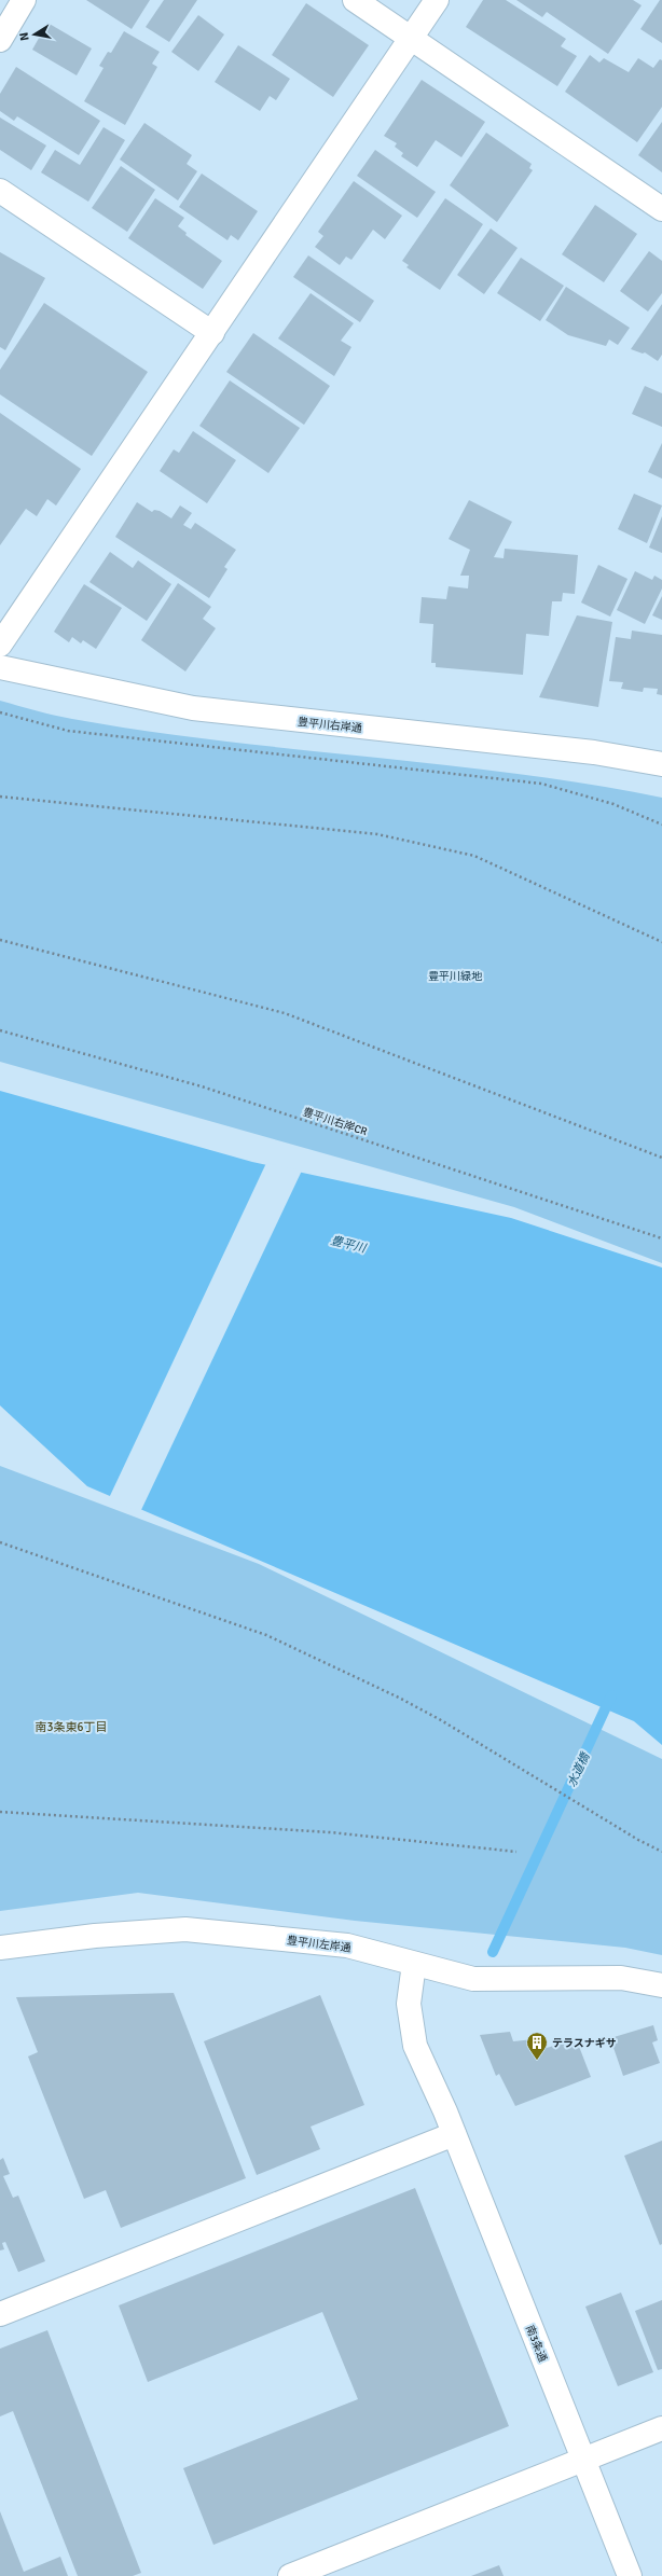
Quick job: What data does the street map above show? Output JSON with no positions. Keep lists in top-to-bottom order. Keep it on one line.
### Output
{"streets":{"street":["豊平川右岸通","豊平川左岸通","南3条通"],"path":["豊平川右岸CR"]},"crossings":[["豊平川左岸通","南3条通"]],"districts":["南3条東6丁目"],"water":["豊平川","水道橋"],"parks":["豊平川緑地"],"places":{"building":["テラスナギサ"]},"north":"left"}
